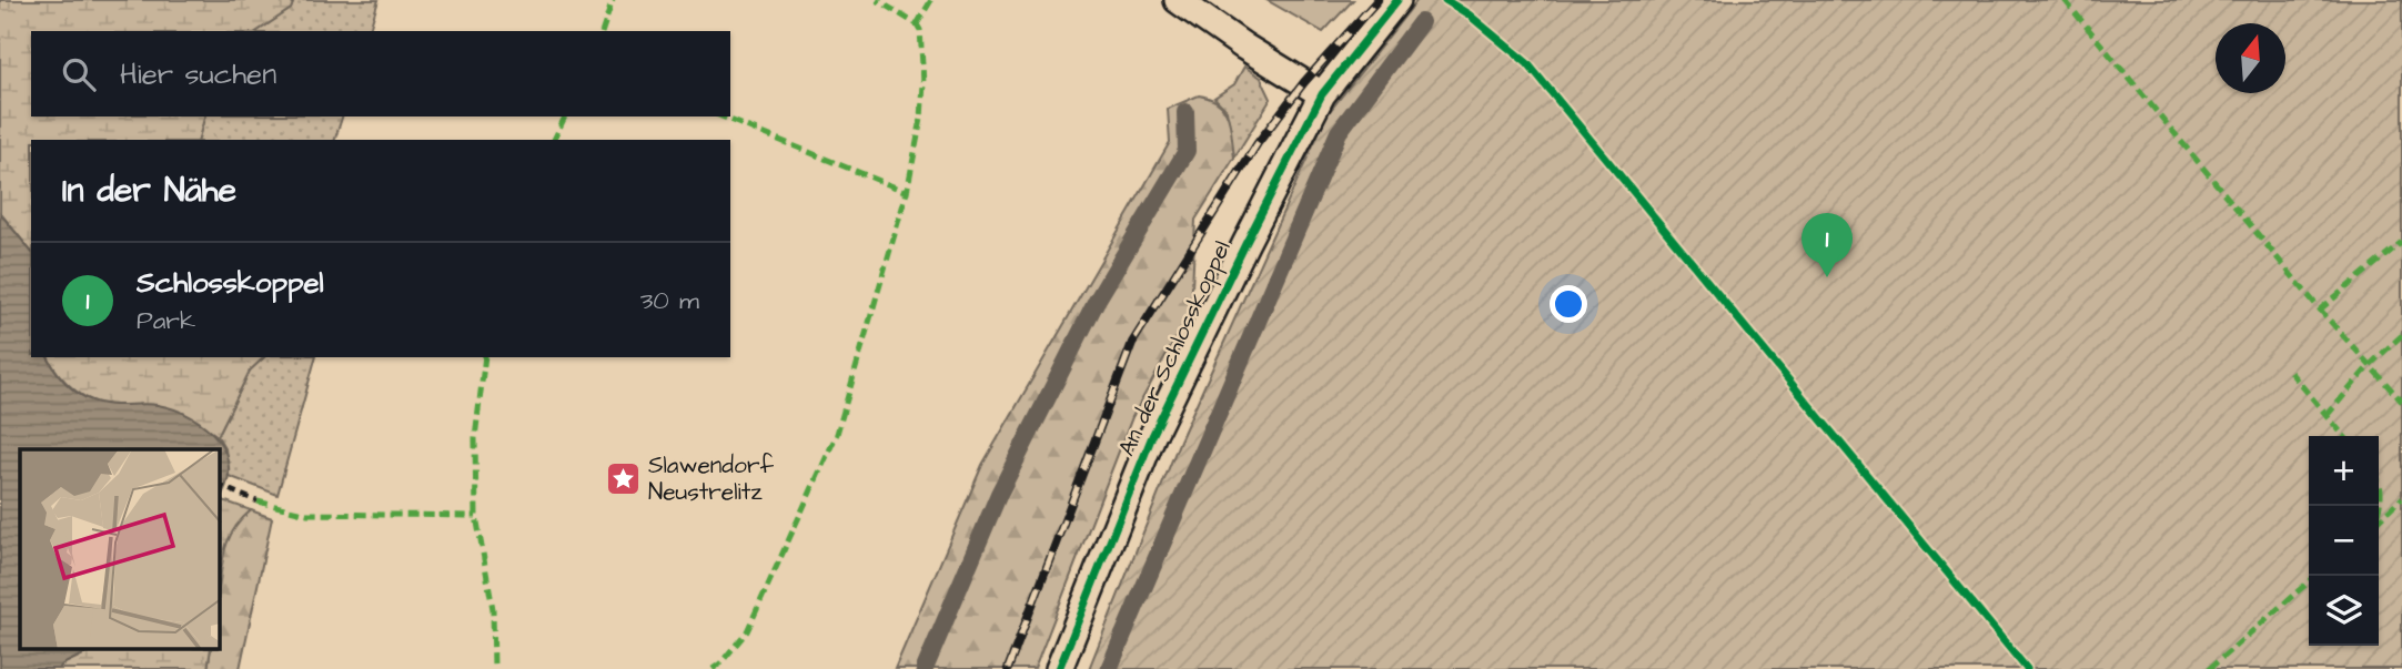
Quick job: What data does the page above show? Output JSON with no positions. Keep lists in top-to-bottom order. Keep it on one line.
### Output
{"streets":{"lane":["An der Schlosskoppel"]},"places":{"place":["Slawendorf Neustrelitz"]},"north":"top","page":{"search":"Hier suchen","heading":"In der Nähe","pins":"1","list":[{"mark":"1","name":"Schlosskoppel","note":"Park","value":"30 m"}],"map_buttons":["+","−"]}}
